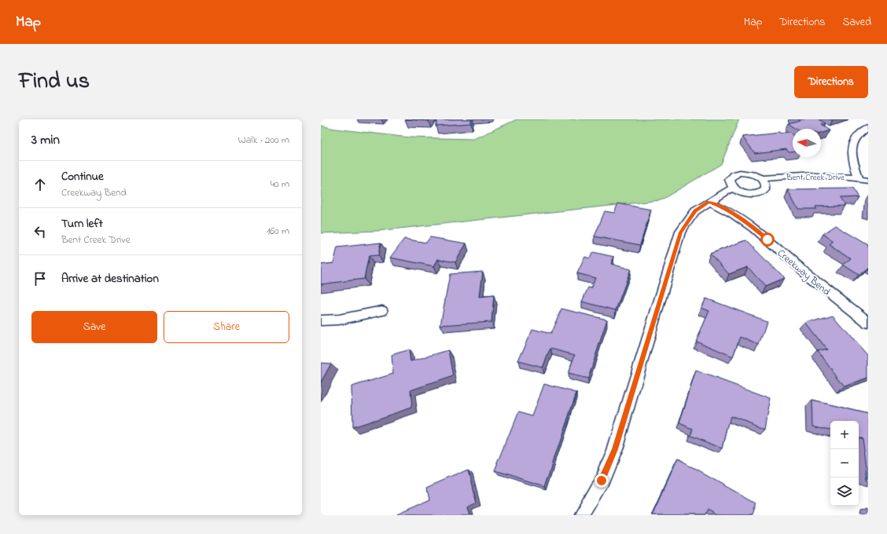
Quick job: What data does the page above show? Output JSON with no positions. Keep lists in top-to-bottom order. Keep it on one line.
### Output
{"streets":{"street":["Bent Creek Drive","Creekway Bend"]},"north":"left","page":{"header":"Map","nav":["Map","Directions","Saved"],"title":"Find us","buttons":["Directions",["Save","Share"]],"heading":["3 min","Walk · 200 m"],"list":[["Continue","Creekway Bend","40 m"],["Turn left","Bent Creek Drive","160 m"],"Arrive at destination"],"map_buttons":["+","−"]}}
